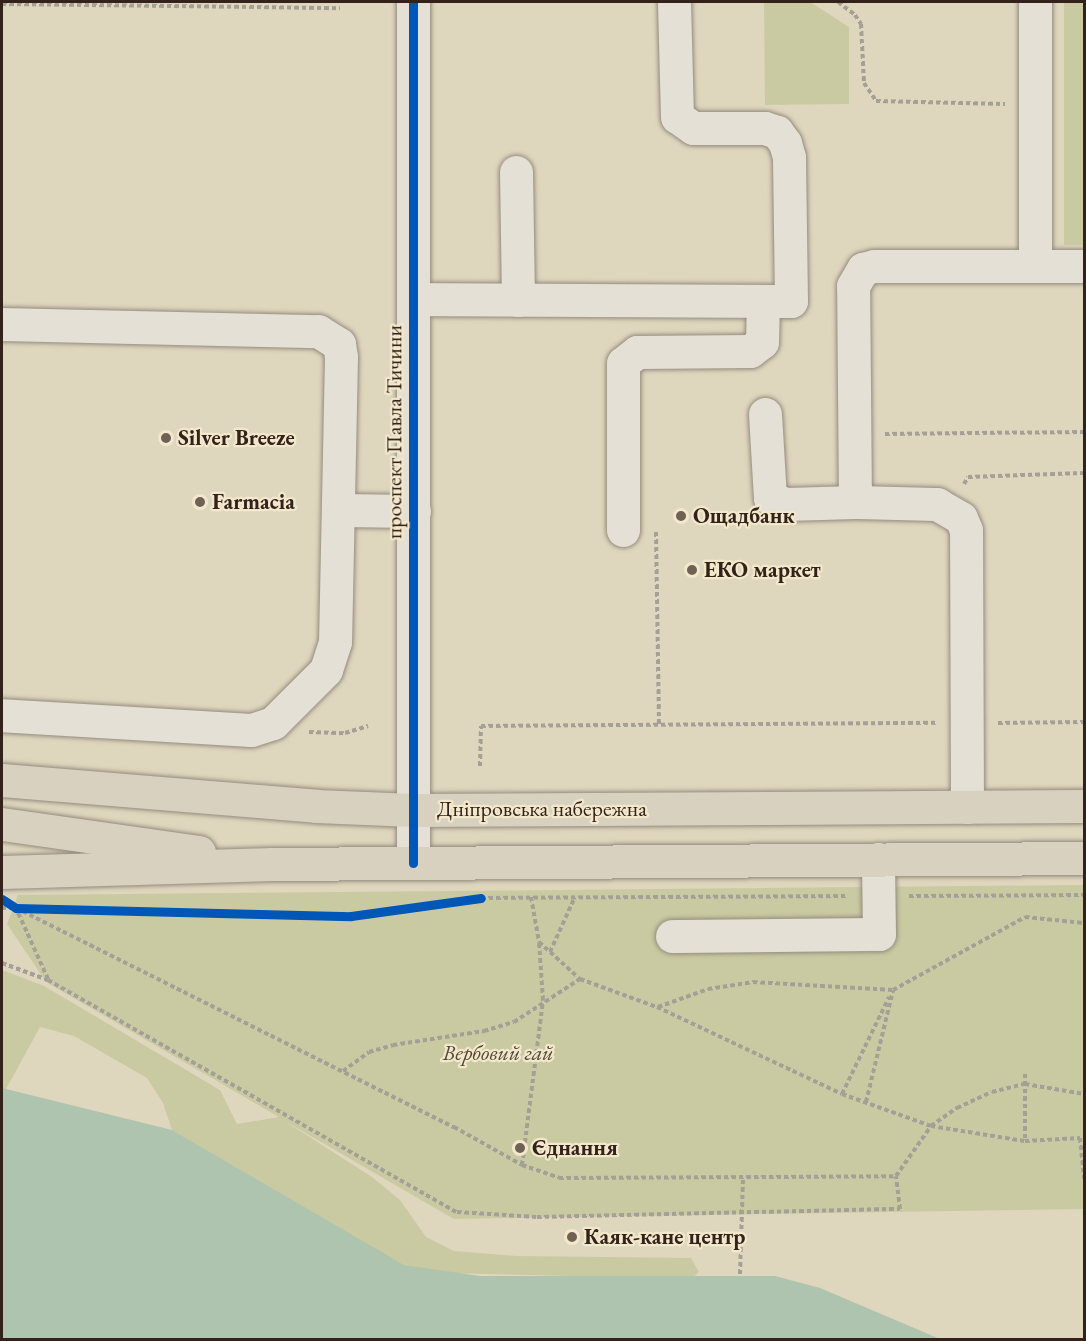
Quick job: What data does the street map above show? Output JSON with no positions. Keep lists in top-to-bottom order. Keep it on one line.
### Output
{"streets":{"main road":["Дніпровська набережна"],"street":["проспект Павла Тичини"]},"crossings":[["проспект Павла Тичини","Дніпровська набережна"]],"parks":["Вербовий гай"],"places":["Silver Breeze","Farmacia","Ощадбанк","ЕКО маркет","Єднання","Каяк-кане центр"]}
